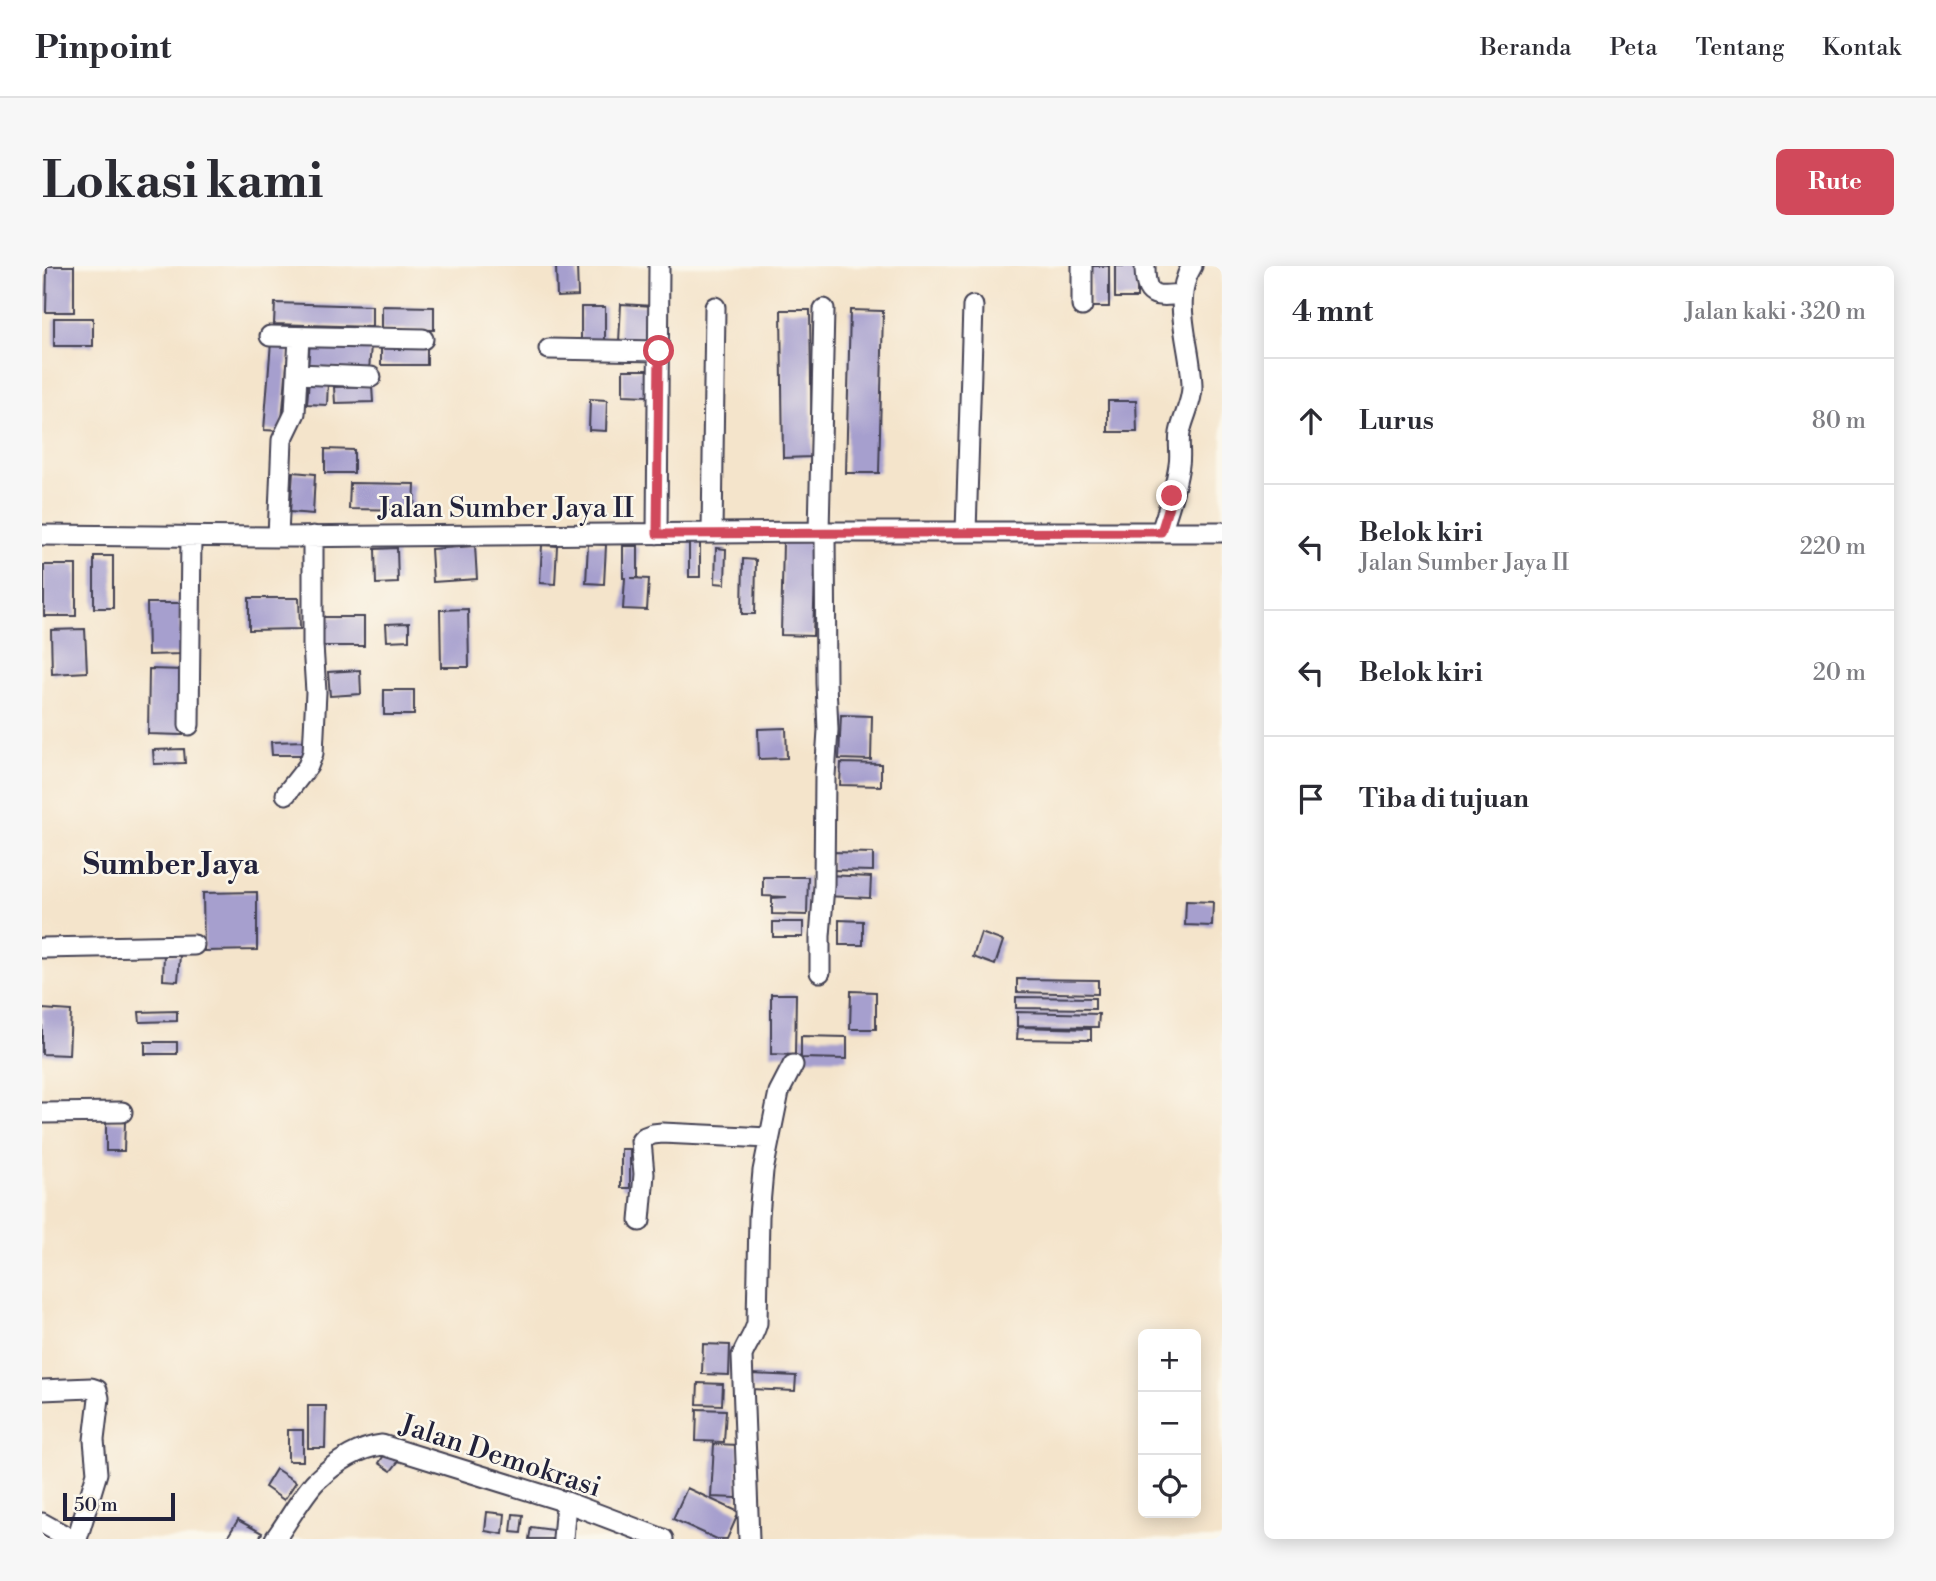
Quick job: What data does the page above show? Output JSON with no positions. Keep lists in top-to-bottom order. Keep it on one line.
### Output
{"streets":{"street":["Jalan Sumber Jaya II","Jalan Demokrasi"]},"districts":["Sumber Jaya"],"scale_bar":"50 m","page":{"header":"Pinpoint","nav":["Beranda","Peta","Tentang","Kontak"],"buttons":"Rute","title":"Lokasi kami","heading":["4 mnt","Jalan kaki · 320 m"],"list":[["Lurus","80 m"],["Belok kiri","Jalan Sumber Jaya II","220 m"],["Belok kiri","20 m"],"Tiba di tujuan"],"map_buttons":["+","−"],"scale":"50 m"}}
